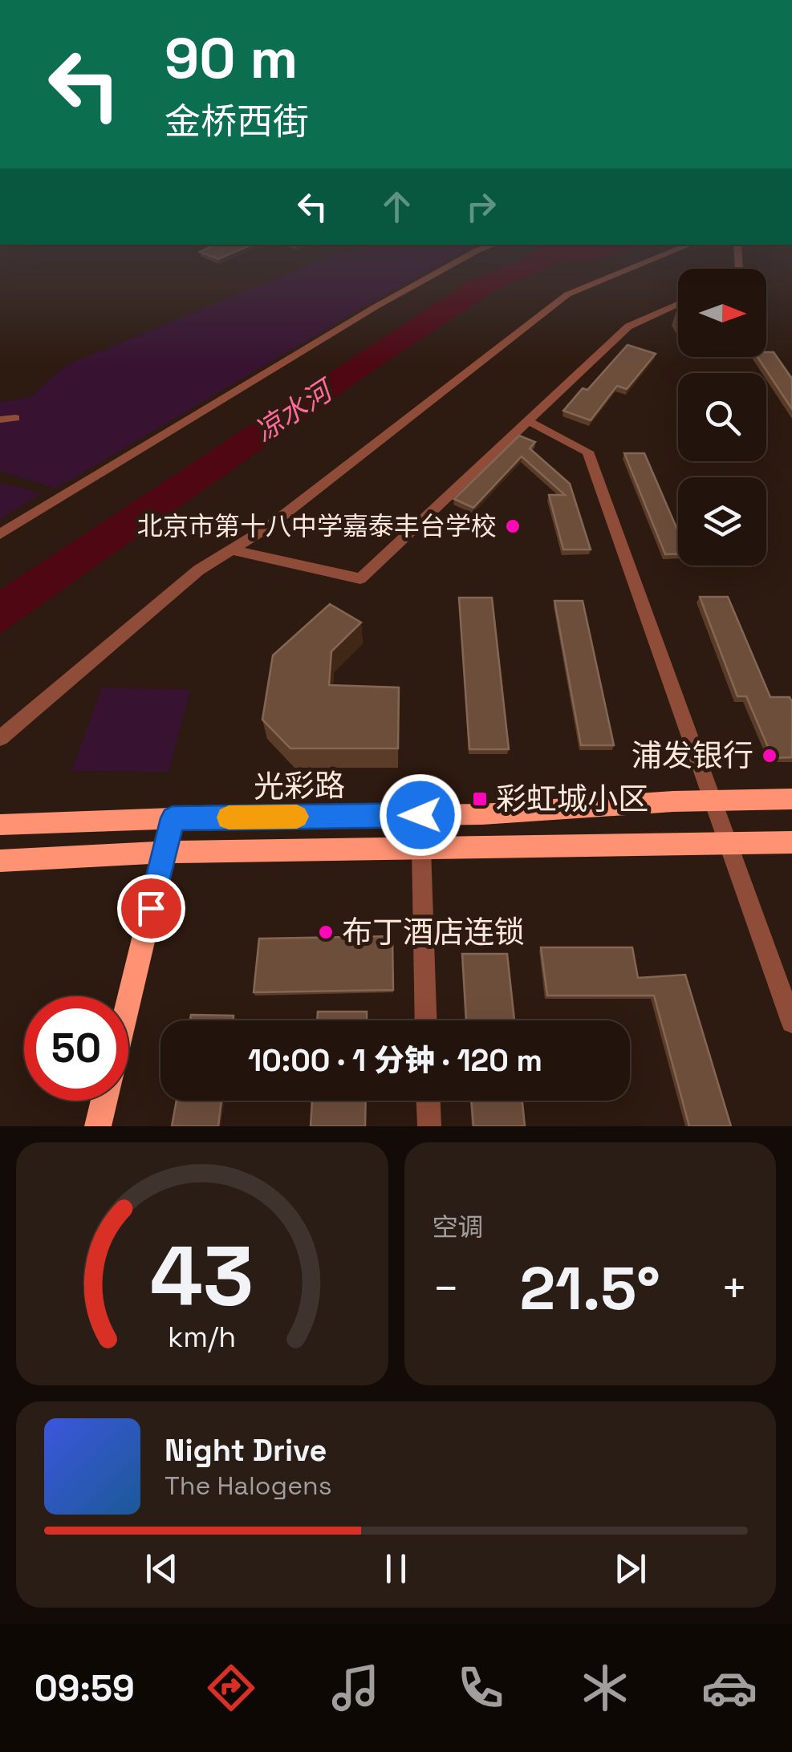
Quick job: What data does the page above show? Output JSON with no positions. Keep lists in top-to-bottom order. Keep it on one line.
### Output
{"streets":{"main road":["光彩路"]},"water":["凉水河"],"places":{"other":["北京市第十八中学嘉泰丰台学校","浦发银行","布丁酒店连锁"],"transit":["彩虹城小区"]},"north":"right","page":{"turn":["90 m","金桥西街"],"limit":"50","trip":"10:00 · 1 分钟 · 120 m","tile":"空调","heat":["−","21.5°","+"],"song":["Night Drive","The Halogens"],"tabs":"09:59","gauge":["43","km/h"]}}
